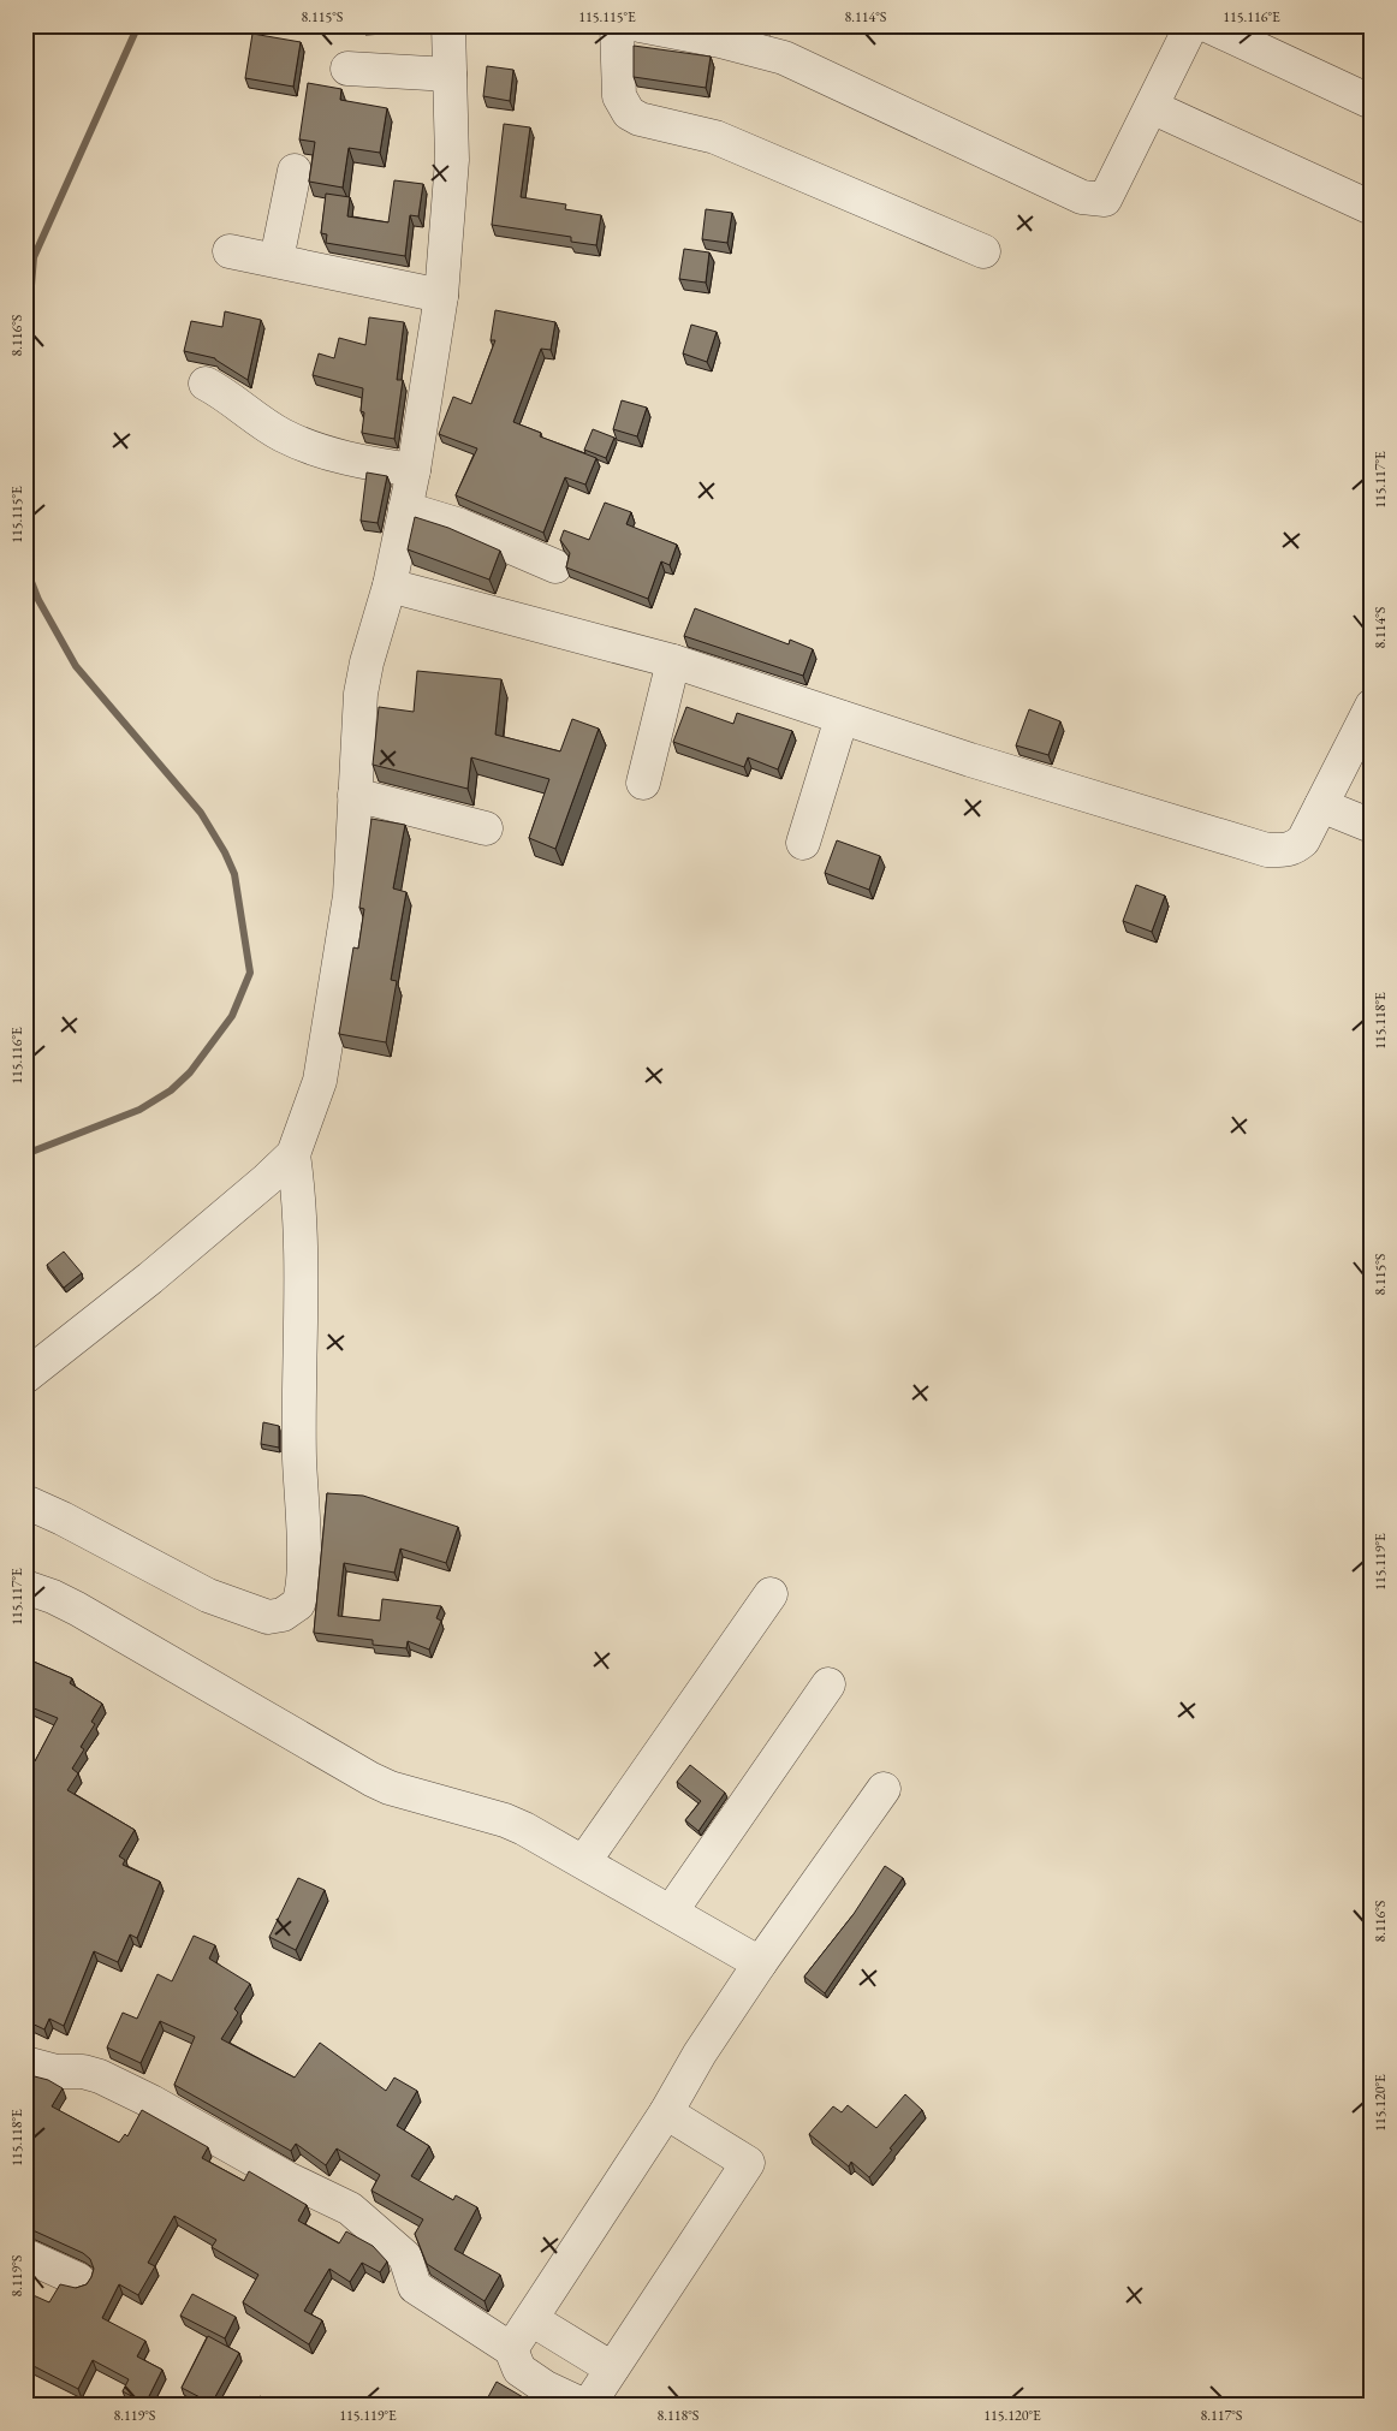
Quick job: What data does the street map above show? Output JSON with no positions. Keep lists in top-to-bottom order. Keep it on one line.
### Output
{"coordinates":["8.115°S","115.115°E","8.114°S","115.116°E","8.116°S","115.117°E","115.118°E","115.119°E","115.120°E","8.119°S","8.118°S","8.117°S"]}
